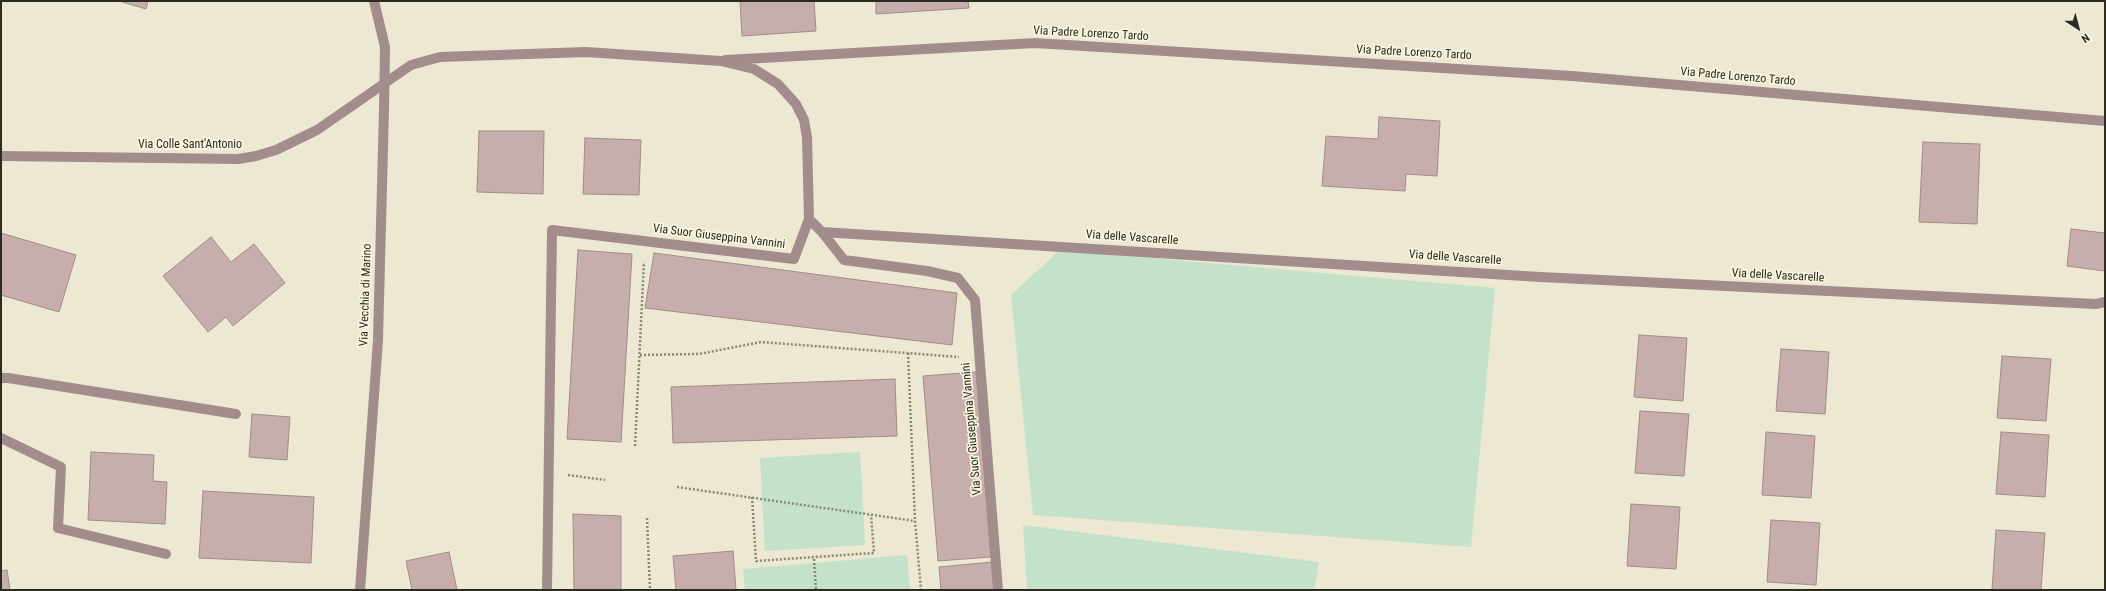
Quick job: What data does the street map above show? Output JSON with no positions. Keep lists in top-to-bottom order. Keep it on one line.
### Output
{"streets":{"street":["Via Padre Lorenzo Tardo","Via Colle Sant'Antonio","Via Suor Giuseppina Vannini","Via delle Vascarelle","Via Vecchia di Marino"]},"crossings":[["Via Padre Lorenzo Tardo","Via Suor Giuseppina Vannini"],["Via Colle Sant'Antonio","Via Suor Giuseppina Vannini"],["Via Colle Sant'Antonio","Via Vecchia di Marino"],["Via Suor Giuseppina Vannini","Via delle Vascarelle"],["Via Suor Giuseppina Vannini","Via Vecchia di Marino"]],"north":"bottom right"}
